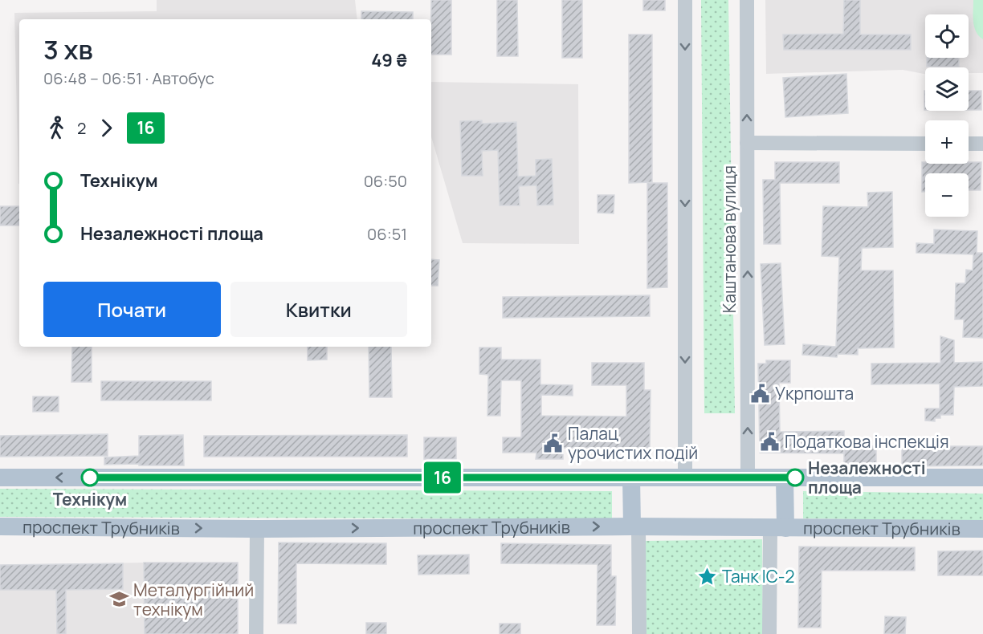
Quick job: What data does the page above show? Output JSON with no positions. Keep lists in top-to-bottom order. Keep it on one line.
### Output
{"streets":{"main road":["проспект Трубників"],"street":["Каштанова вулиця"]},"places":{"public building":["Укрпошта","Податкова інспекція","Палац урочистих подій"],"other":["Технікум","Незалежності площа"],"place":["Танк ІС-2"],"school or university":["Металургійний технікум"]},"lines":["bus line 16"],"page":{"on_map":"16","map_buttons":["+","−"],"heading":["3 хв","06:48 – 06:51 · Автобус","49 ₴"],"legs":["2","16"],"list":[{"name":"Технікум","value":"06:50"},{"name":"Незалежності площа","value":"06:51"}],"buttons":["Почати","Квитки"]}}
